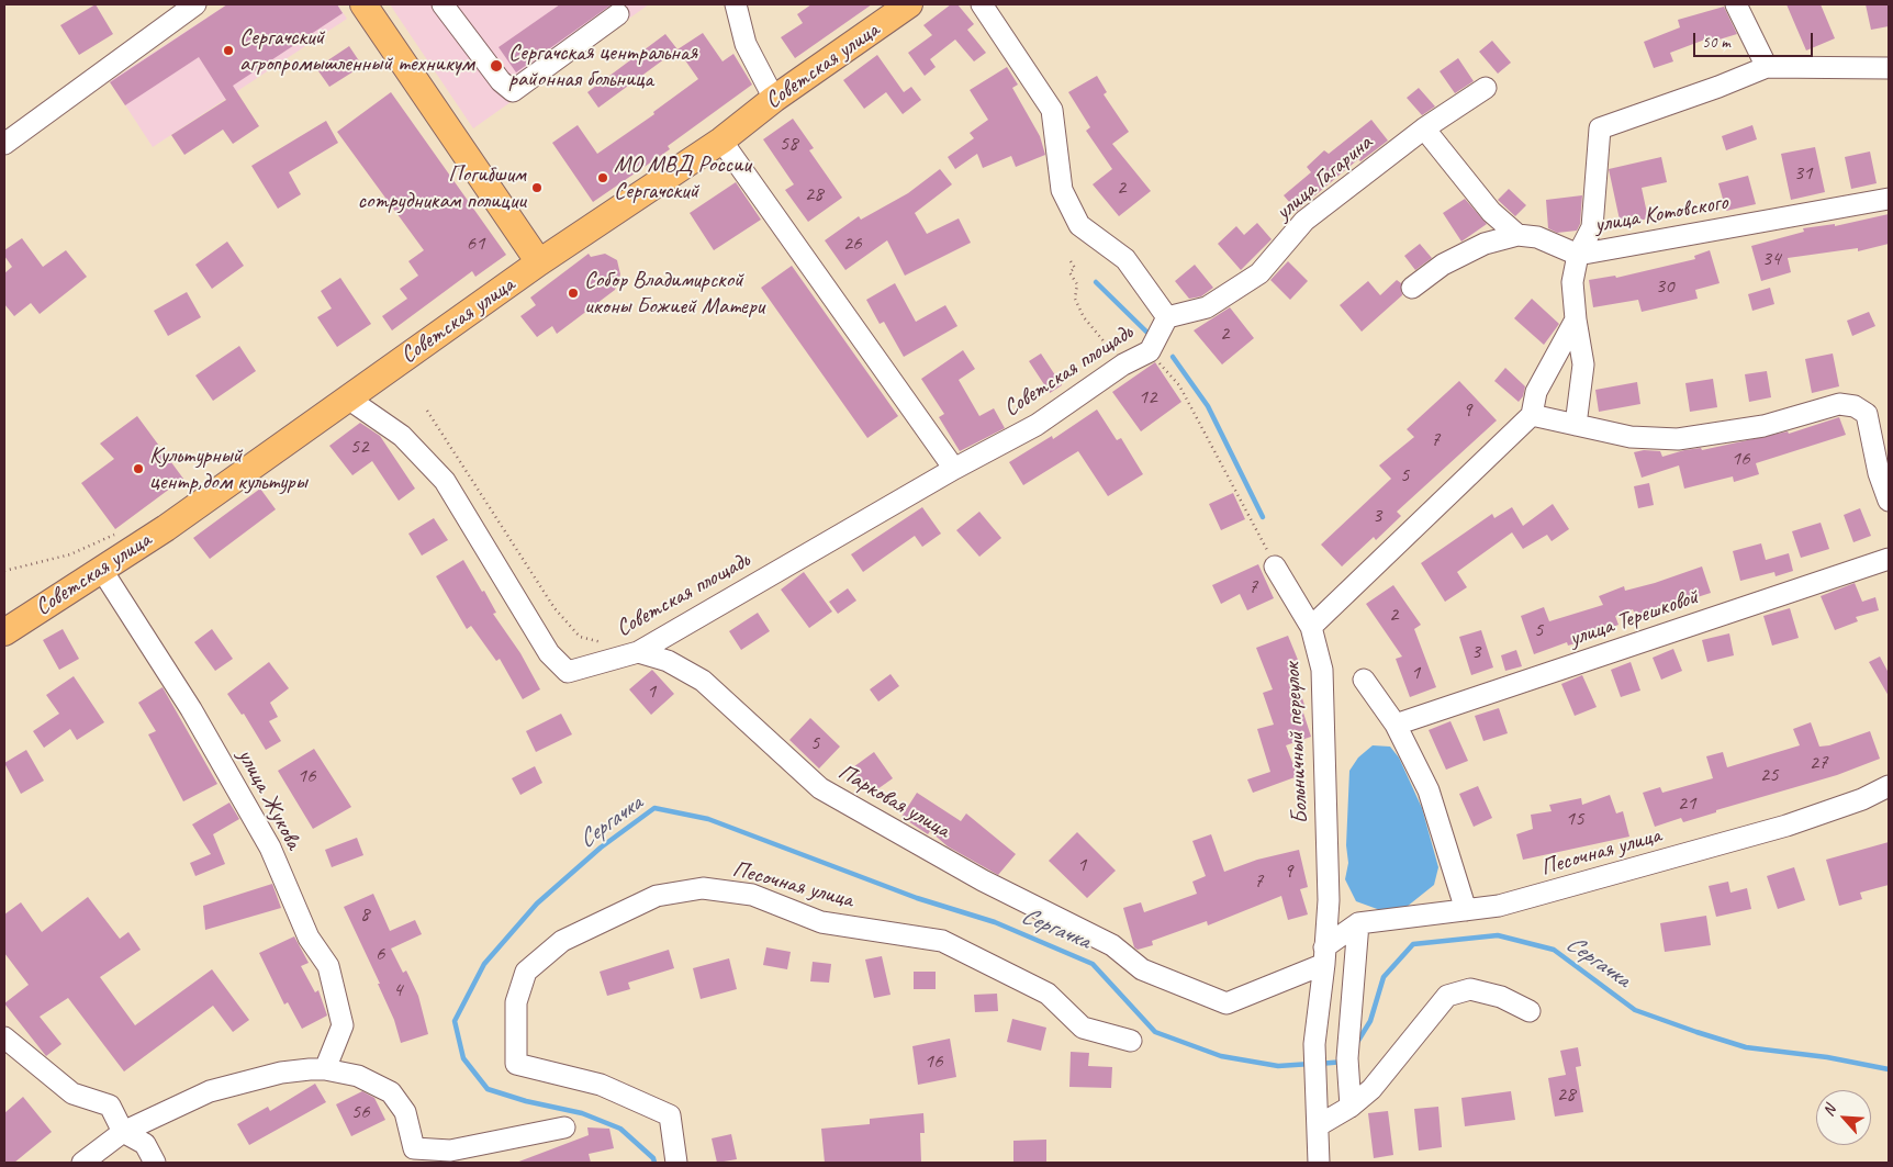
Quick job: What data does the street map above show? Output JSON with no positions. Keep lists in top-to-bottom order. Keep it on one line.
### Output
{"streets":{"main road":["Советская улица"],"street":["улица Гагарина","улица Котовского","Советская площадь","улица Терешковой","Больничный переулок","улица Жукова","Парковая улица","Песочная улица"]},"crossings":[["Советская улица","Советская площадь"],["Советская улица","улица Жукова"],["улица Гагарина","Советская площадь"],["Советская площадь","Парковая улица"],["Больничный переулок","Песочная улица"],["Парковая улица","Песочная улица"]],"water":["Сергачка"],"places":["Сергачский агропромышленный техникум","Сергачская центральная районная больница","МО МВД России Сергачский","Погибшим сотрудникам полиции","Собор Владимирской иконы Божией Матери","Культурный центр,дом культуры"],"house_numbers":["58","31","2","28","61","26","34","30","2","12","9","7","52","16","5","3","7","2","5","3","1","1","5","27","25","16","21","15","1","9","7","8","6","4","16","28","56"],"scale_bar":"50 m","north":"top left"}
